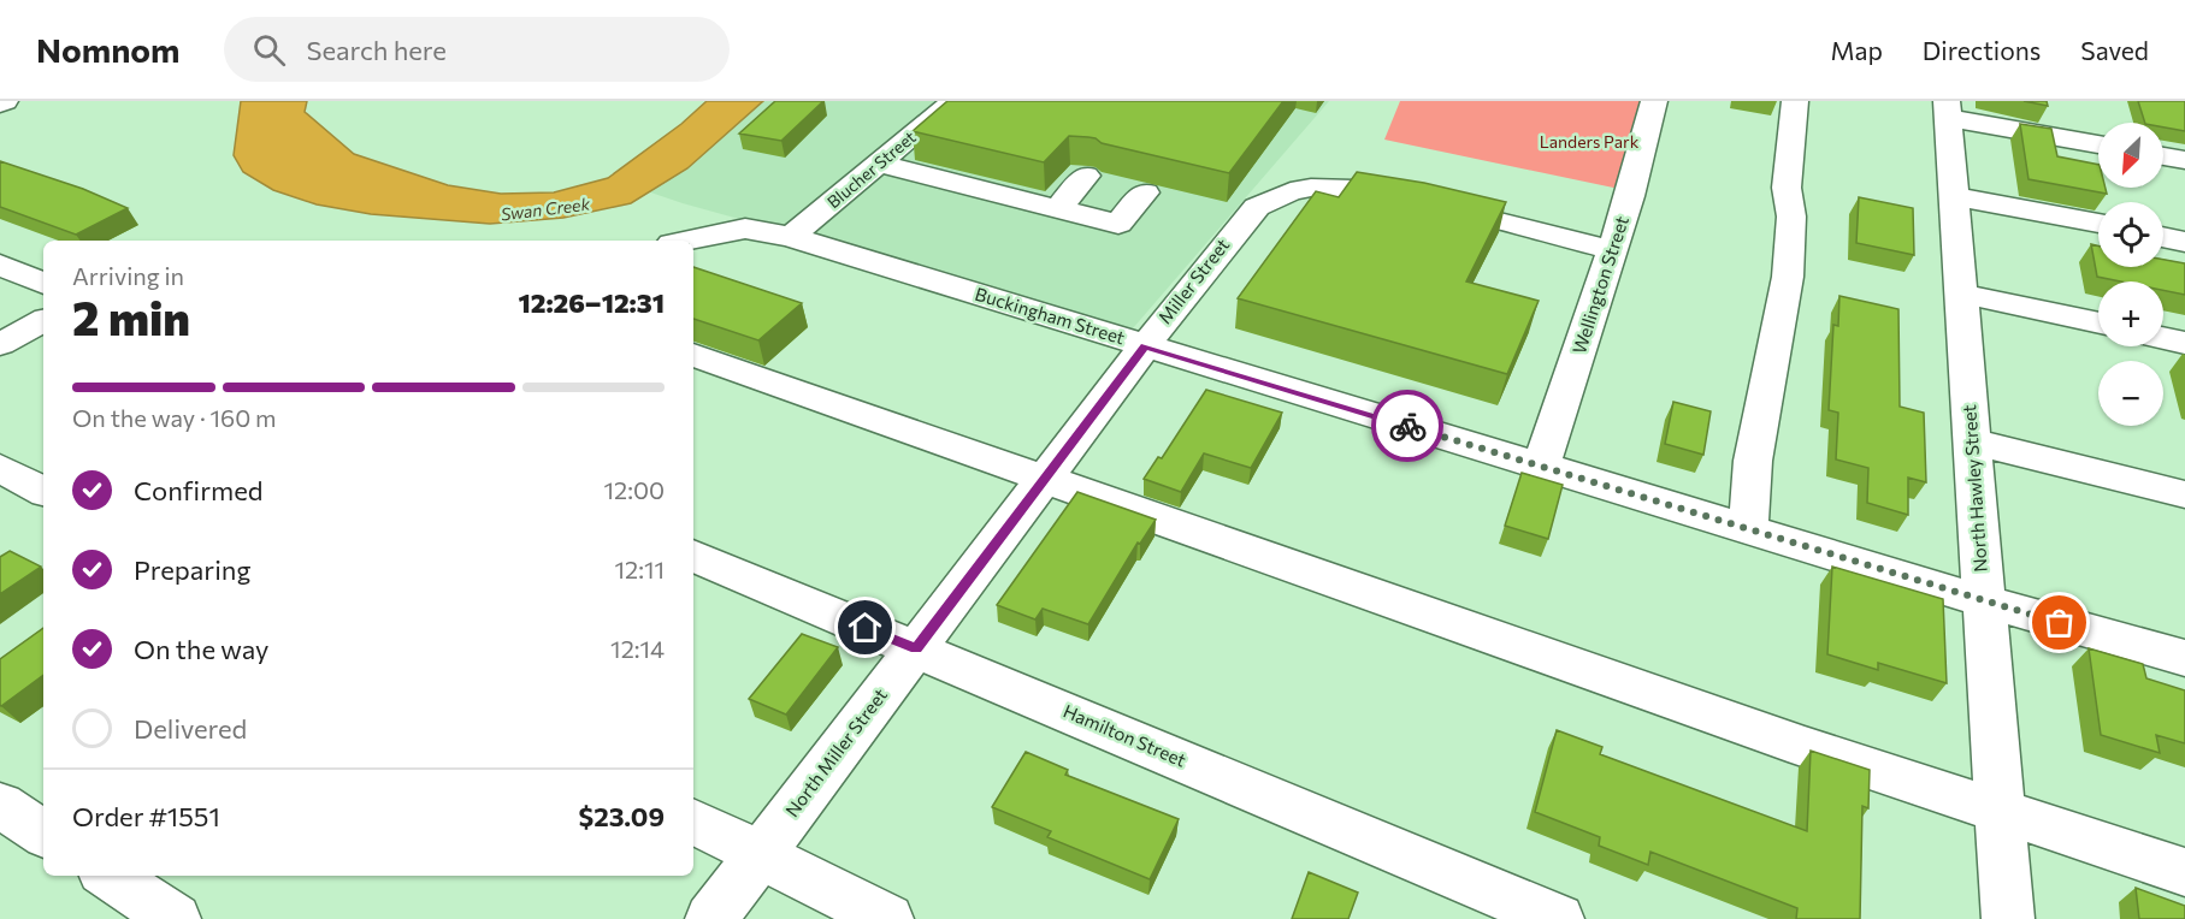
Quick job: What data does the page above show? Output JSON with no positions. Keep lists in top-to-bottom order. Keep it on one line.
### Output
{"streets":{"street":["Blucher Street","Miller Street","Wellington Street","Buckingham Street","North Hawley Street","Hamilton Street","North Miller Street"]},"crossings":[["Blucher Street","Buckingham Street"],["Miller Street","Wellington Street"],["Miller Street","Buckingham Street"],["Miller Street","North Miller Street"],["Wellington Street","Buckingham Street"],["Buckingham Street","North Hawley Street"],["Buckingham Street","North Miller Street"],["Hamilton Street","North Miller Street"]],"water":["Swan Creek"],"parks":["Landers Park"],"north":"bottom left","page":{"header":"Nomnom","search":"Search here","nav":["Map","Directions","Saved"],"map_buttons":["+","−"],"heading":["2 min","Arriving in","12:26–12:31"],"panel":["Order #1551","$23.09"],"bar":"On the way · 160 m","list":[["Confirmed","12:00"],["Preparing","12:11"],["On the way","12:14"],"Delivered"]}}
